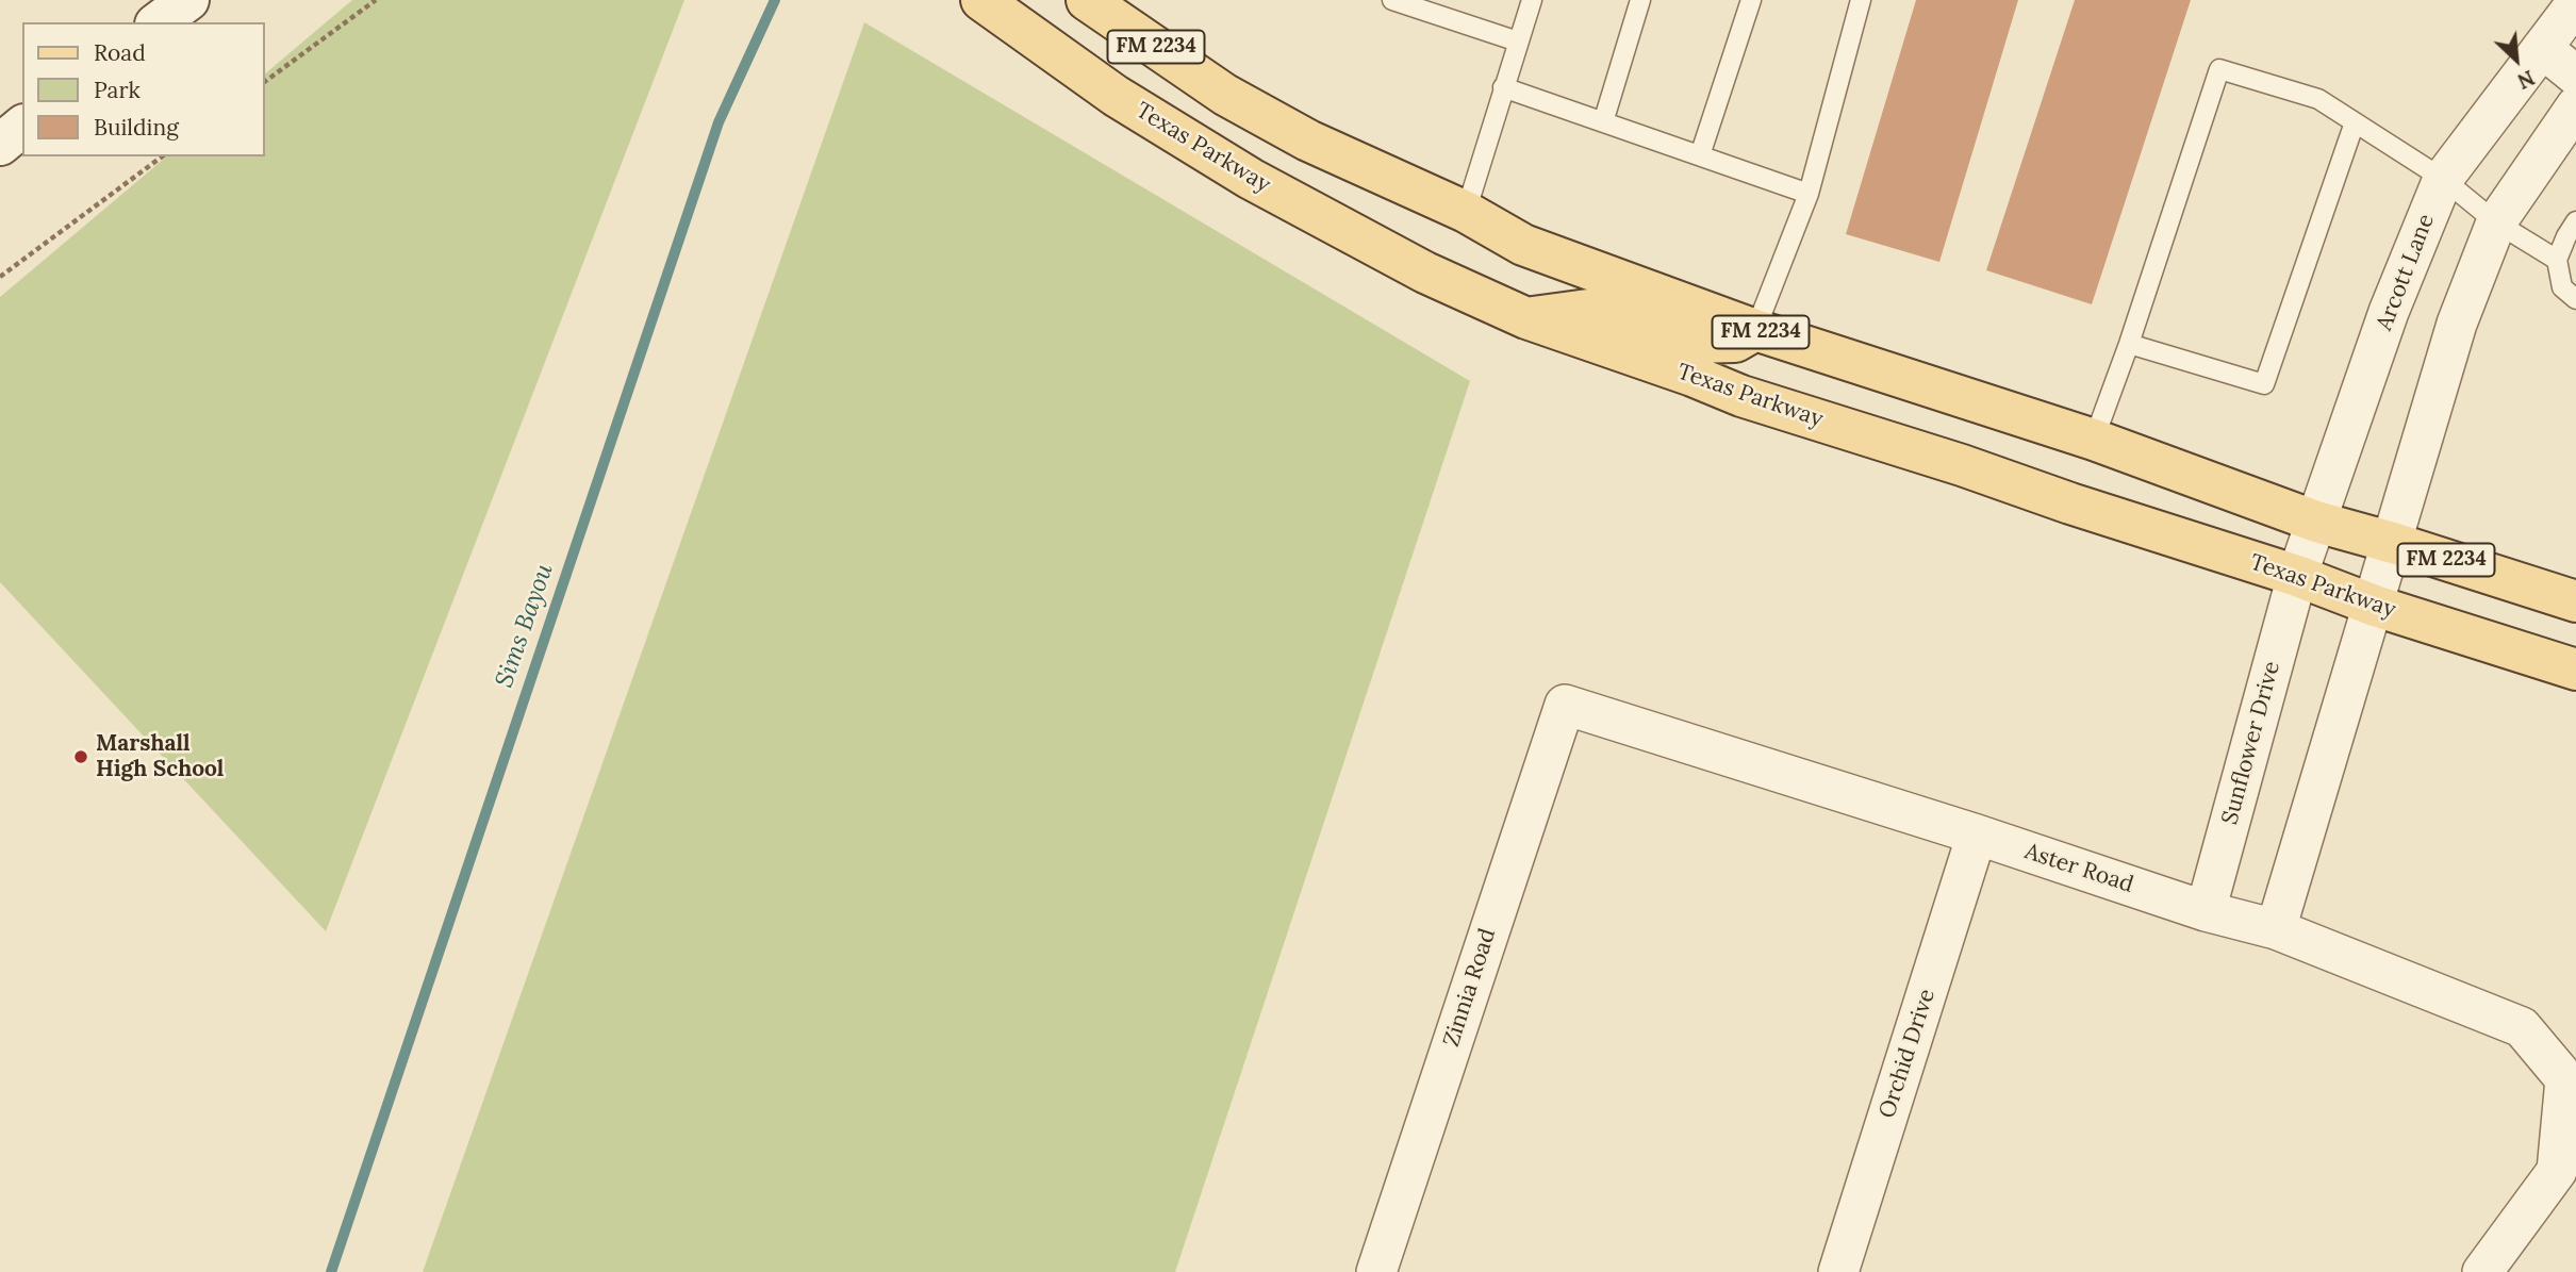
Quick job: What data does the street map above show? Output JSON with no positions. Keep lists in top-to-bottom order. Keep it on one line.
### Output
{"streets":{"main road":["FM 2234","Texas Parkway"],"street":["Arcott Lane","Sunflower Drive","Aster Road","Zinnia Road","Orchid Drive"]},"crossings":[["FM 2234","Arcott Lane"],["Texas Parkway","Arcott Lane"],["Texas Parkway","Sunflower Drive"],["Arcott Lane","Sunflower Drive"],["Sunflower Drive","Aster Road"],["Aster Road","Zinnia Road"],["Aster Road","Orchid Drive"]],"water":["Sims Bayou"],"places":["Marshall High School"],"legend":["Road","Park","Building"],"north":"bottom right"}
